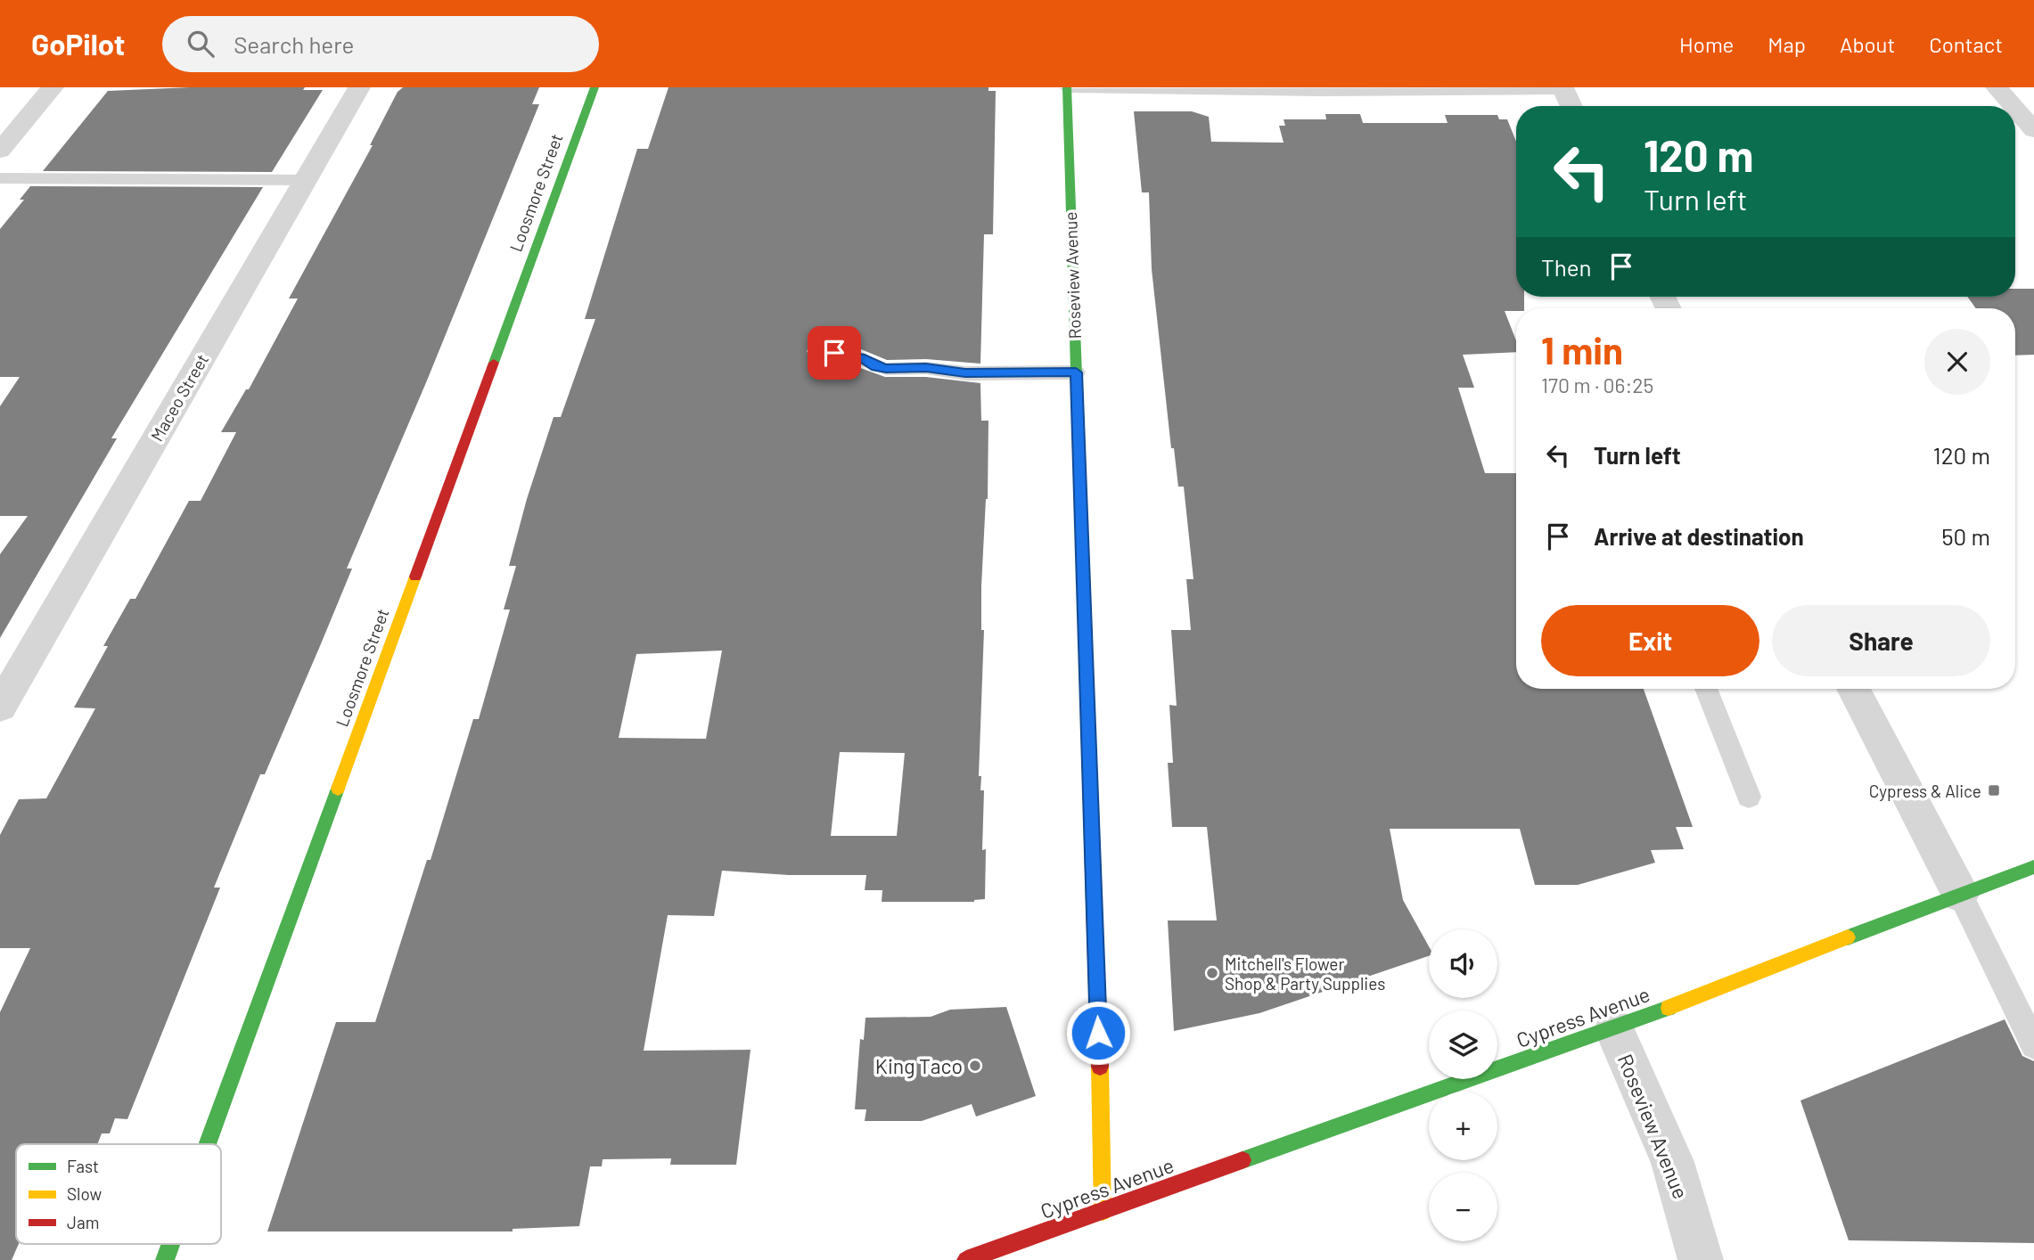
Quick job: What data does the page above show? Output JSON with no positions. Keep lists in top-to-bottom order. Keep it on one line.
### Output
{"streets":{"street":["Loosmore Street","Roseview Avenue","Maceo Street","Cypress Avenue"]},"crossings":[["Roseview Avenue","Cypress Avenue"]],"places":{"transit":["Cypress & Alice"],"other":["Mitchell's Flower Shop & Party Supplies","King Taco"]},"legend":["Fast","Slow","Jam"],"page":{"header":"GoPilot","search":"Search here","nav":["Home","Map","About","Contact"],"turn":["120 m","Turn left"],"then":"Then","heading":["1 min","170 m · 06:25"],"list":[{"name":"Turn left","value":"120 m"},{"name":"Arrive at destination","value":"50 m"}],"buttons":["Exit","Share"],"map_buttons":["+","−"]}}
